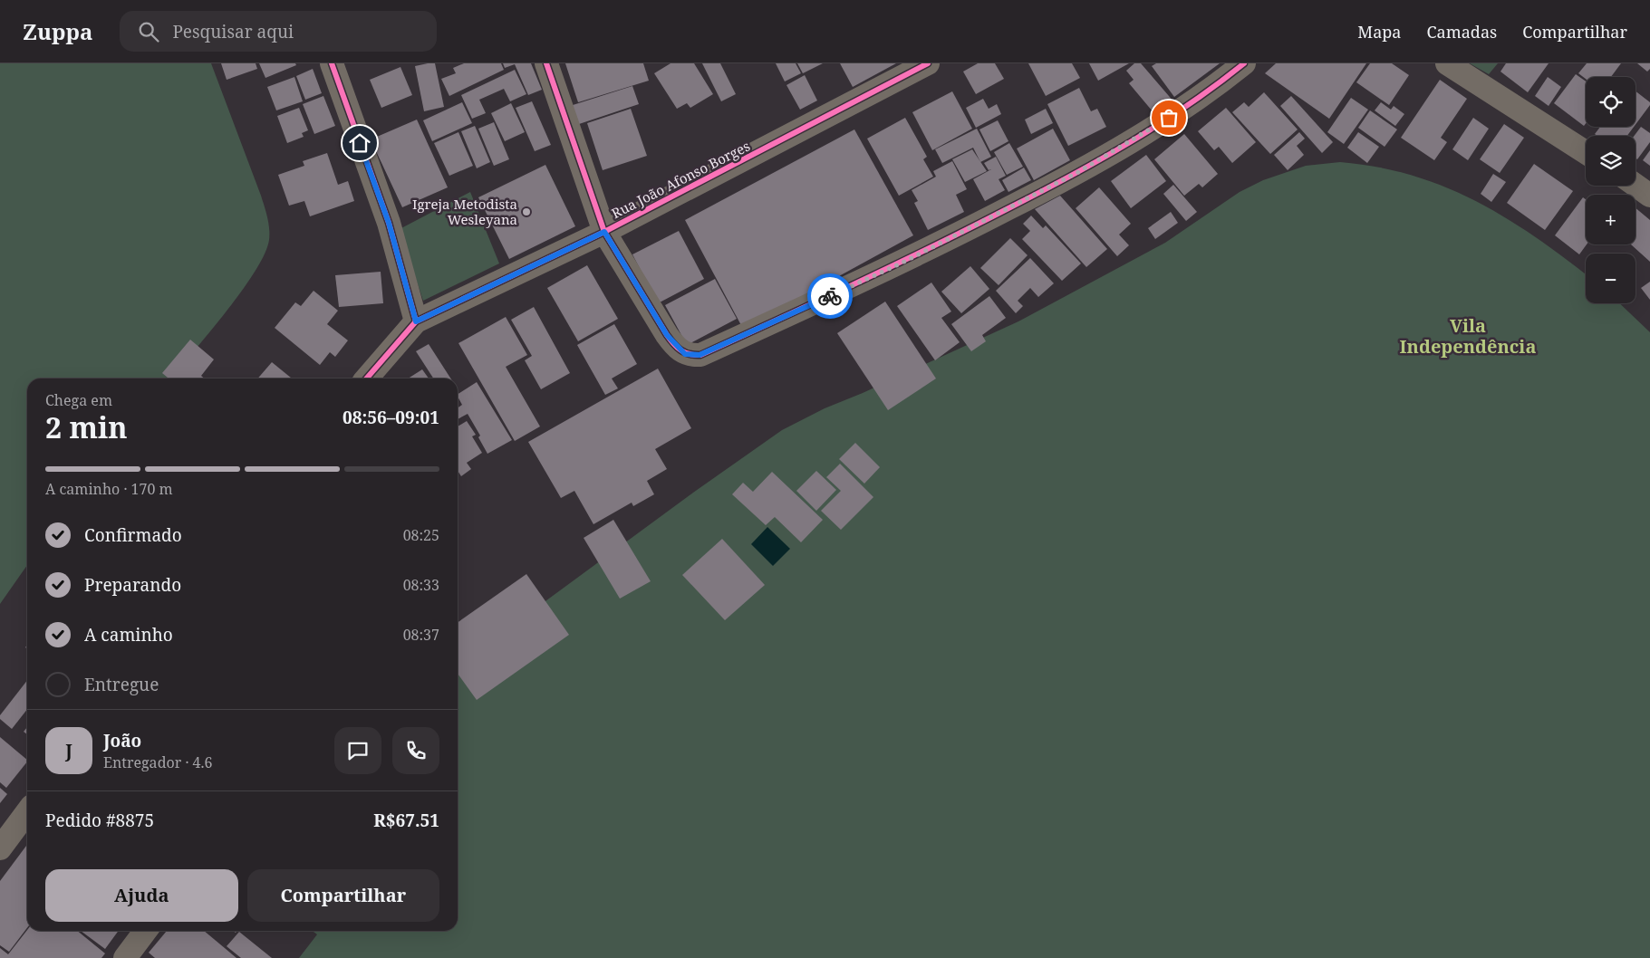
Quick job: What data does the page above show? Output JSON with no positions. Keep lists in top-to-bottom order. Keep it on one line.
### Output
{"streets":{"street":["Rua João Afonso Borges"]},"districts":["Vila Independência"],"places":["Igreja Metodista Wesleyana"],"page":{"header":"Zuppa","search":"Pesquisar aqui","nav":["Mapa","Camadas","Compartilhar"],"map_buttons":["+","−"],"heading":["2 min","Chega em","08:56–09:01"],"panel":["João","Entregador · 4.6","Pedido #8875","R$67.51"],"bar":"A caminho · 170 m","list":[["Confirmado","08:25"],["Preparando","08:33"],["A caminho","08:37"],"Entregue"],"round":"J","buttons":["Ajuda","Compartilhar"]}}
